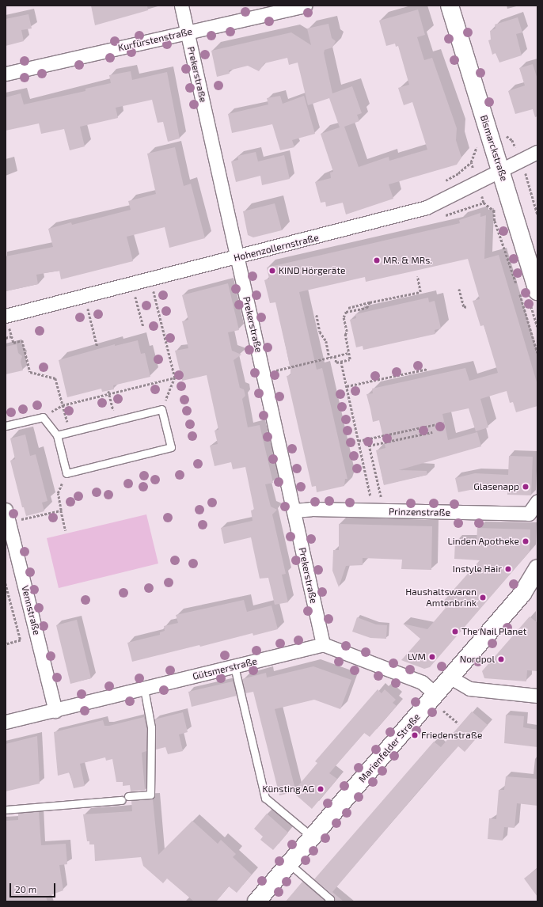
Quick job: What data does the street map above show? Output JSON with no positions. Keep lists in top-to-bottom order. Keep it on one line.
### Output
{"streets":{"street":["Kurfürstenstraße","Prekerstraße","Bismarckstraße","Hohenzollernstraße","Prinzenstraße","Vennstraße","Gütsmerstraße","Marienfelder Straße"]},"crossings":[["Kurfürstenstraße","Prekerstraße"],["Prekerstraße","Hohenzollernstraße"],["Prekerstraße","Prinzenstraße"],["Prekerstraße","Gütsmerstraße"],["Bismarckstraße","Hohenzollernstraße"],["Vennstraße","Gütsmerstraße"]],"places":["MR. & MRs.","KIND Hörgeräte","Glasenapp","Linden Apotheke","Instyle Hair","Haushaltswaren Amtenbrink","The Nail Planet","LVM","Nordpol","Friedenstraße","Künsting AG"],"scale_bar":"20 m"}
